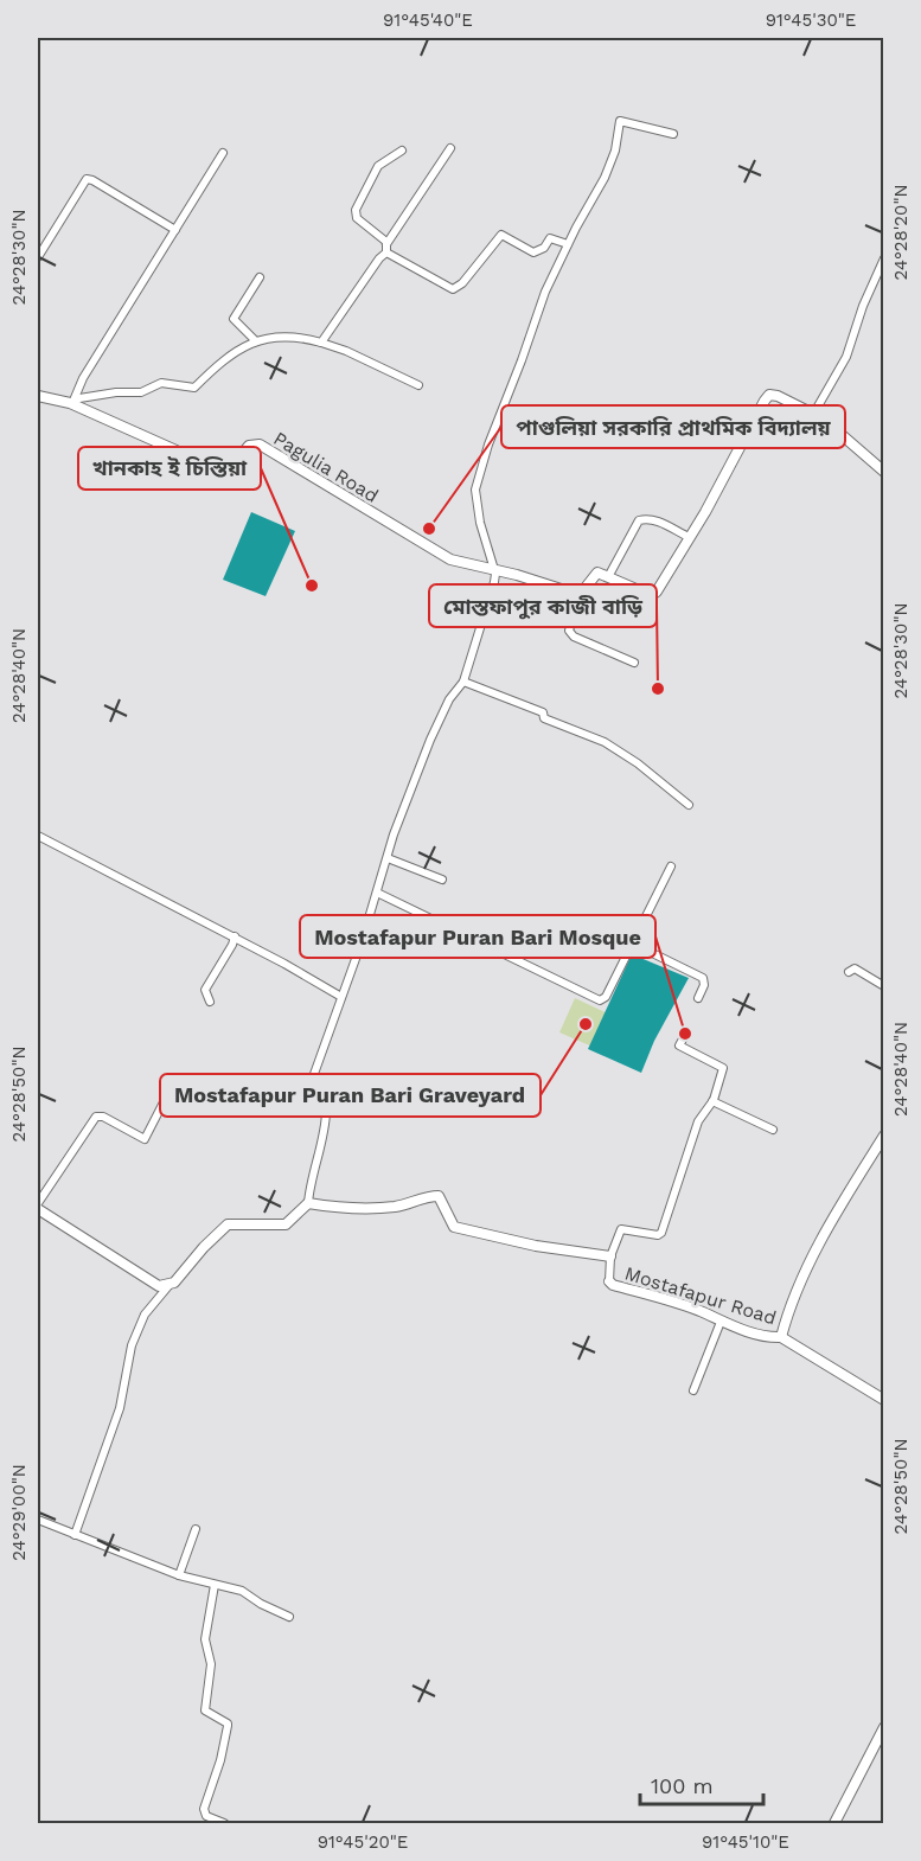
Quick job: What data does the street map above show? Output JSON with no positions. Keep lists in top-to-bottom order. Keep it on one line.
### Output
{"streets":{"street":["Pagulia Road","Mostafapur Road"]},"places":["পাগুলিয়া সরকারি প্রাথমিক বিদ্যালয়","খানকাহ ই চিস্তিয়া","মোস্তফাপুর কাজী বাড়ি","Mostafapur Puran Bari Graveyard","Mostafapur Puran Bari Mosque"],"scale_bar":"100 m","coordinates":["91°45'40\"E","91°45'30\"E","24°28'20\"N","24°28'30\"N","24°28'40\"N","24°28'50\"N","24°29'00\"N","91°45'20\"E","91°45'10\"E"]}
